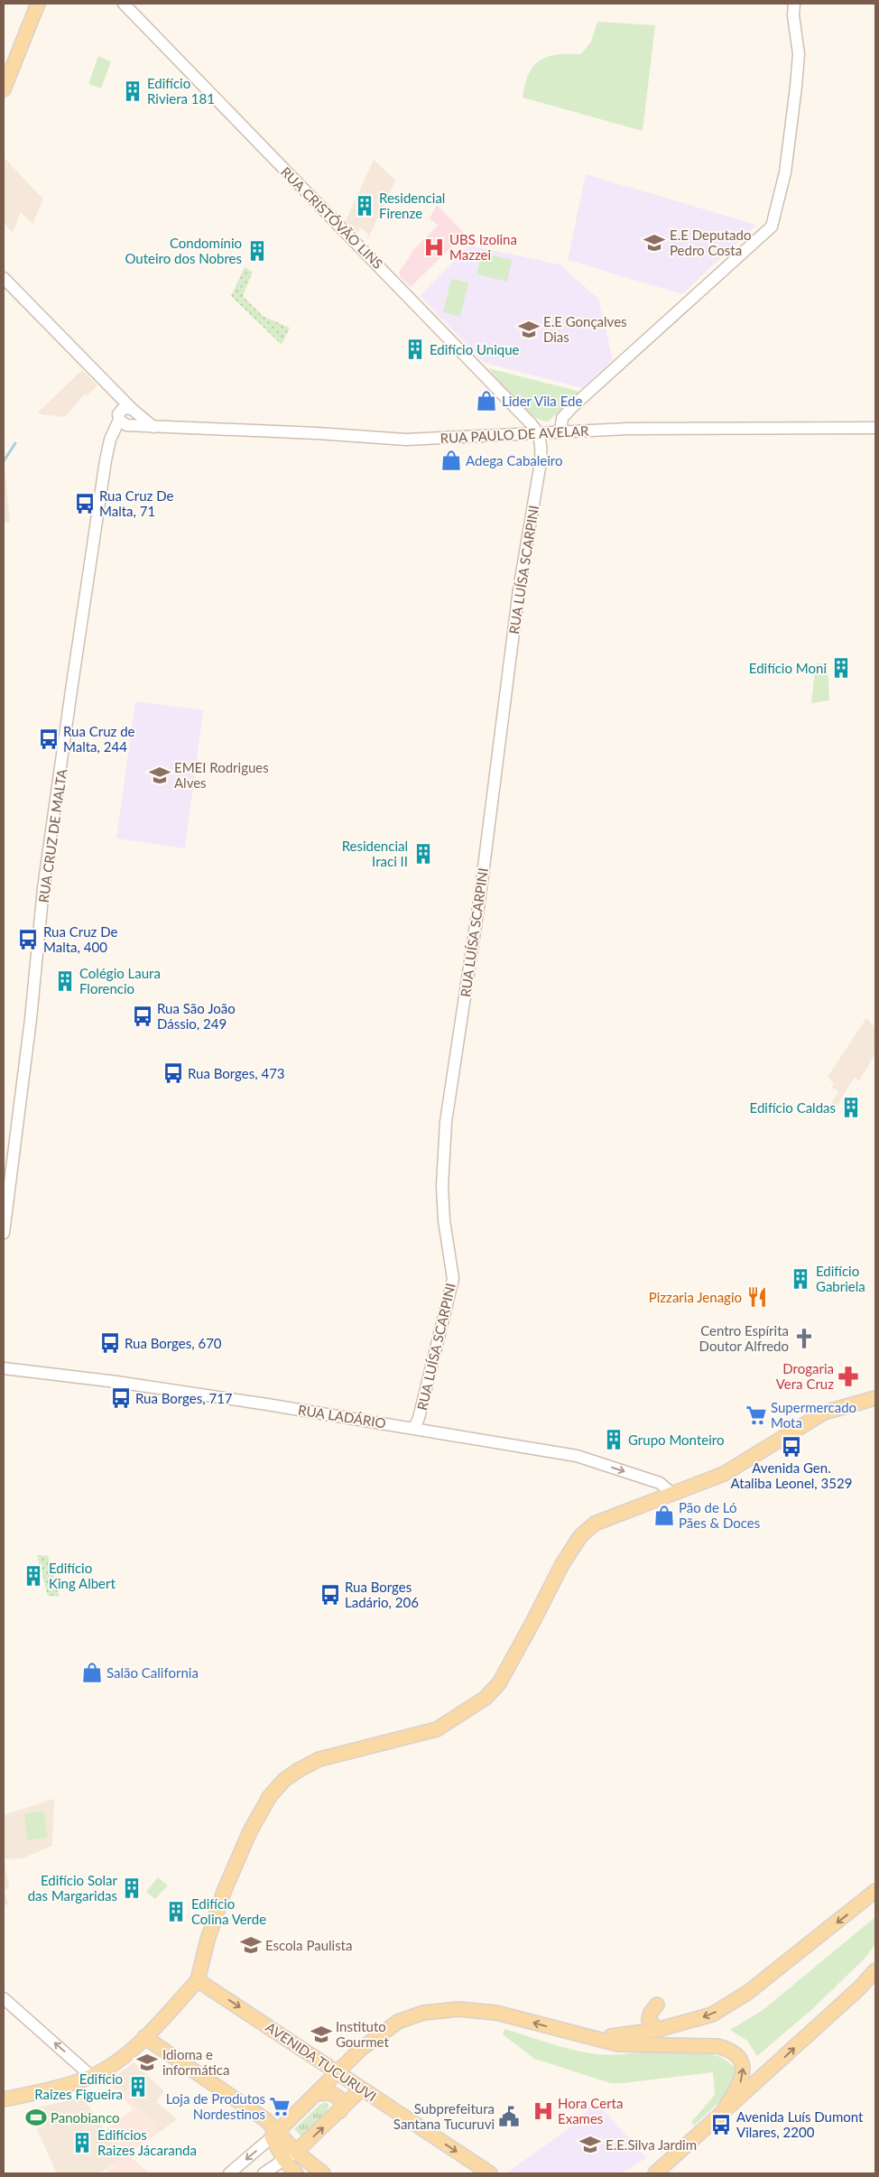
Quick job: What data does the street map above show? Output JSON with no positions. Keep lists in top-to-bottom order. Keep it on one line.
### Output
{"streets":{"main road":["AVENIDA TUCURUVI"],"street":["RUA CRISTÓVÃO LINS","RUA PAULO DE AVELAR","RUA LUÍSA SCARPINI","RUA CRUZ DE MALTA","RUA LADÁRIO"]},"crossings":[["RUA CRISTÓVÃO LINS","RUA PAULO DE AVELAR"],["RUA CRISTÓVÃO LINS","RUA LUÍSA SCARPINI"],["RUA PAULO DE AVELAR","RUA LUÍSA SCARPINI"],["RUA PAULO DE AVELAR","RUA CRUZ DE MALTA"],["RUA LUÍSA SCARPINI","RUA LADÁRIO"]],"one_way":["RUA LADÁRIO"],"places":{"building":["Edifício Riviera 181","Residencial Firenze","Condomínio Outeiro dos Nobres","Edifício Unique","Edifício Moni","Residencial Iraci II","Colégio Laura Florencio","Edifício Caldas","Edifício Gabriela","Grupo Monteiro","Edifício King Albert","Edifício Solar das Margaridas","Edifício Colina Verde","Edifício Raizes Figueira","Edifícios Raizes Jácaranda"],"school or university":["E.E Deputado Pedro Costa","E.E Gonçalves Dias","EMEI Rodrigues Alves","Escola Paulista","Instituto Gourmet","Idioma e informática","E.E.Silva Jardim"],"hospital":["UBS Izolina Mazzei","Hora Certa Exames"],"shop":["Lider Vila Ede","Adega Cabaleiro","Pão de Ló Pães & Doces","Salão California"],"bus stop":["Rua Cruz De Malta, 71","Rua Cruz de Malta, 244","Rua Cruz De Malta, 400","Rua São João Dássio, 249","Rua Borges, 473","Rua Borges, 670","Rua Borges, 717","Avenida Gen. Ataliba Leonel, 3529","Rua Borges Ladário, 206","Avenida Luís Dumont Vilares, 2200"],"restaurant":["Pizzaria Jenagio"],"church":["Centro Espírita Doutor Alfredo"],"pharmacy":["Drogaria Vera Cruz"],"supermarket":["Supermercado Mota","Loja de Produtos Nordestinos"],"public building":["Subprefeitura Santana Tucuruvi"],"sports":["Panobianco"]}}
